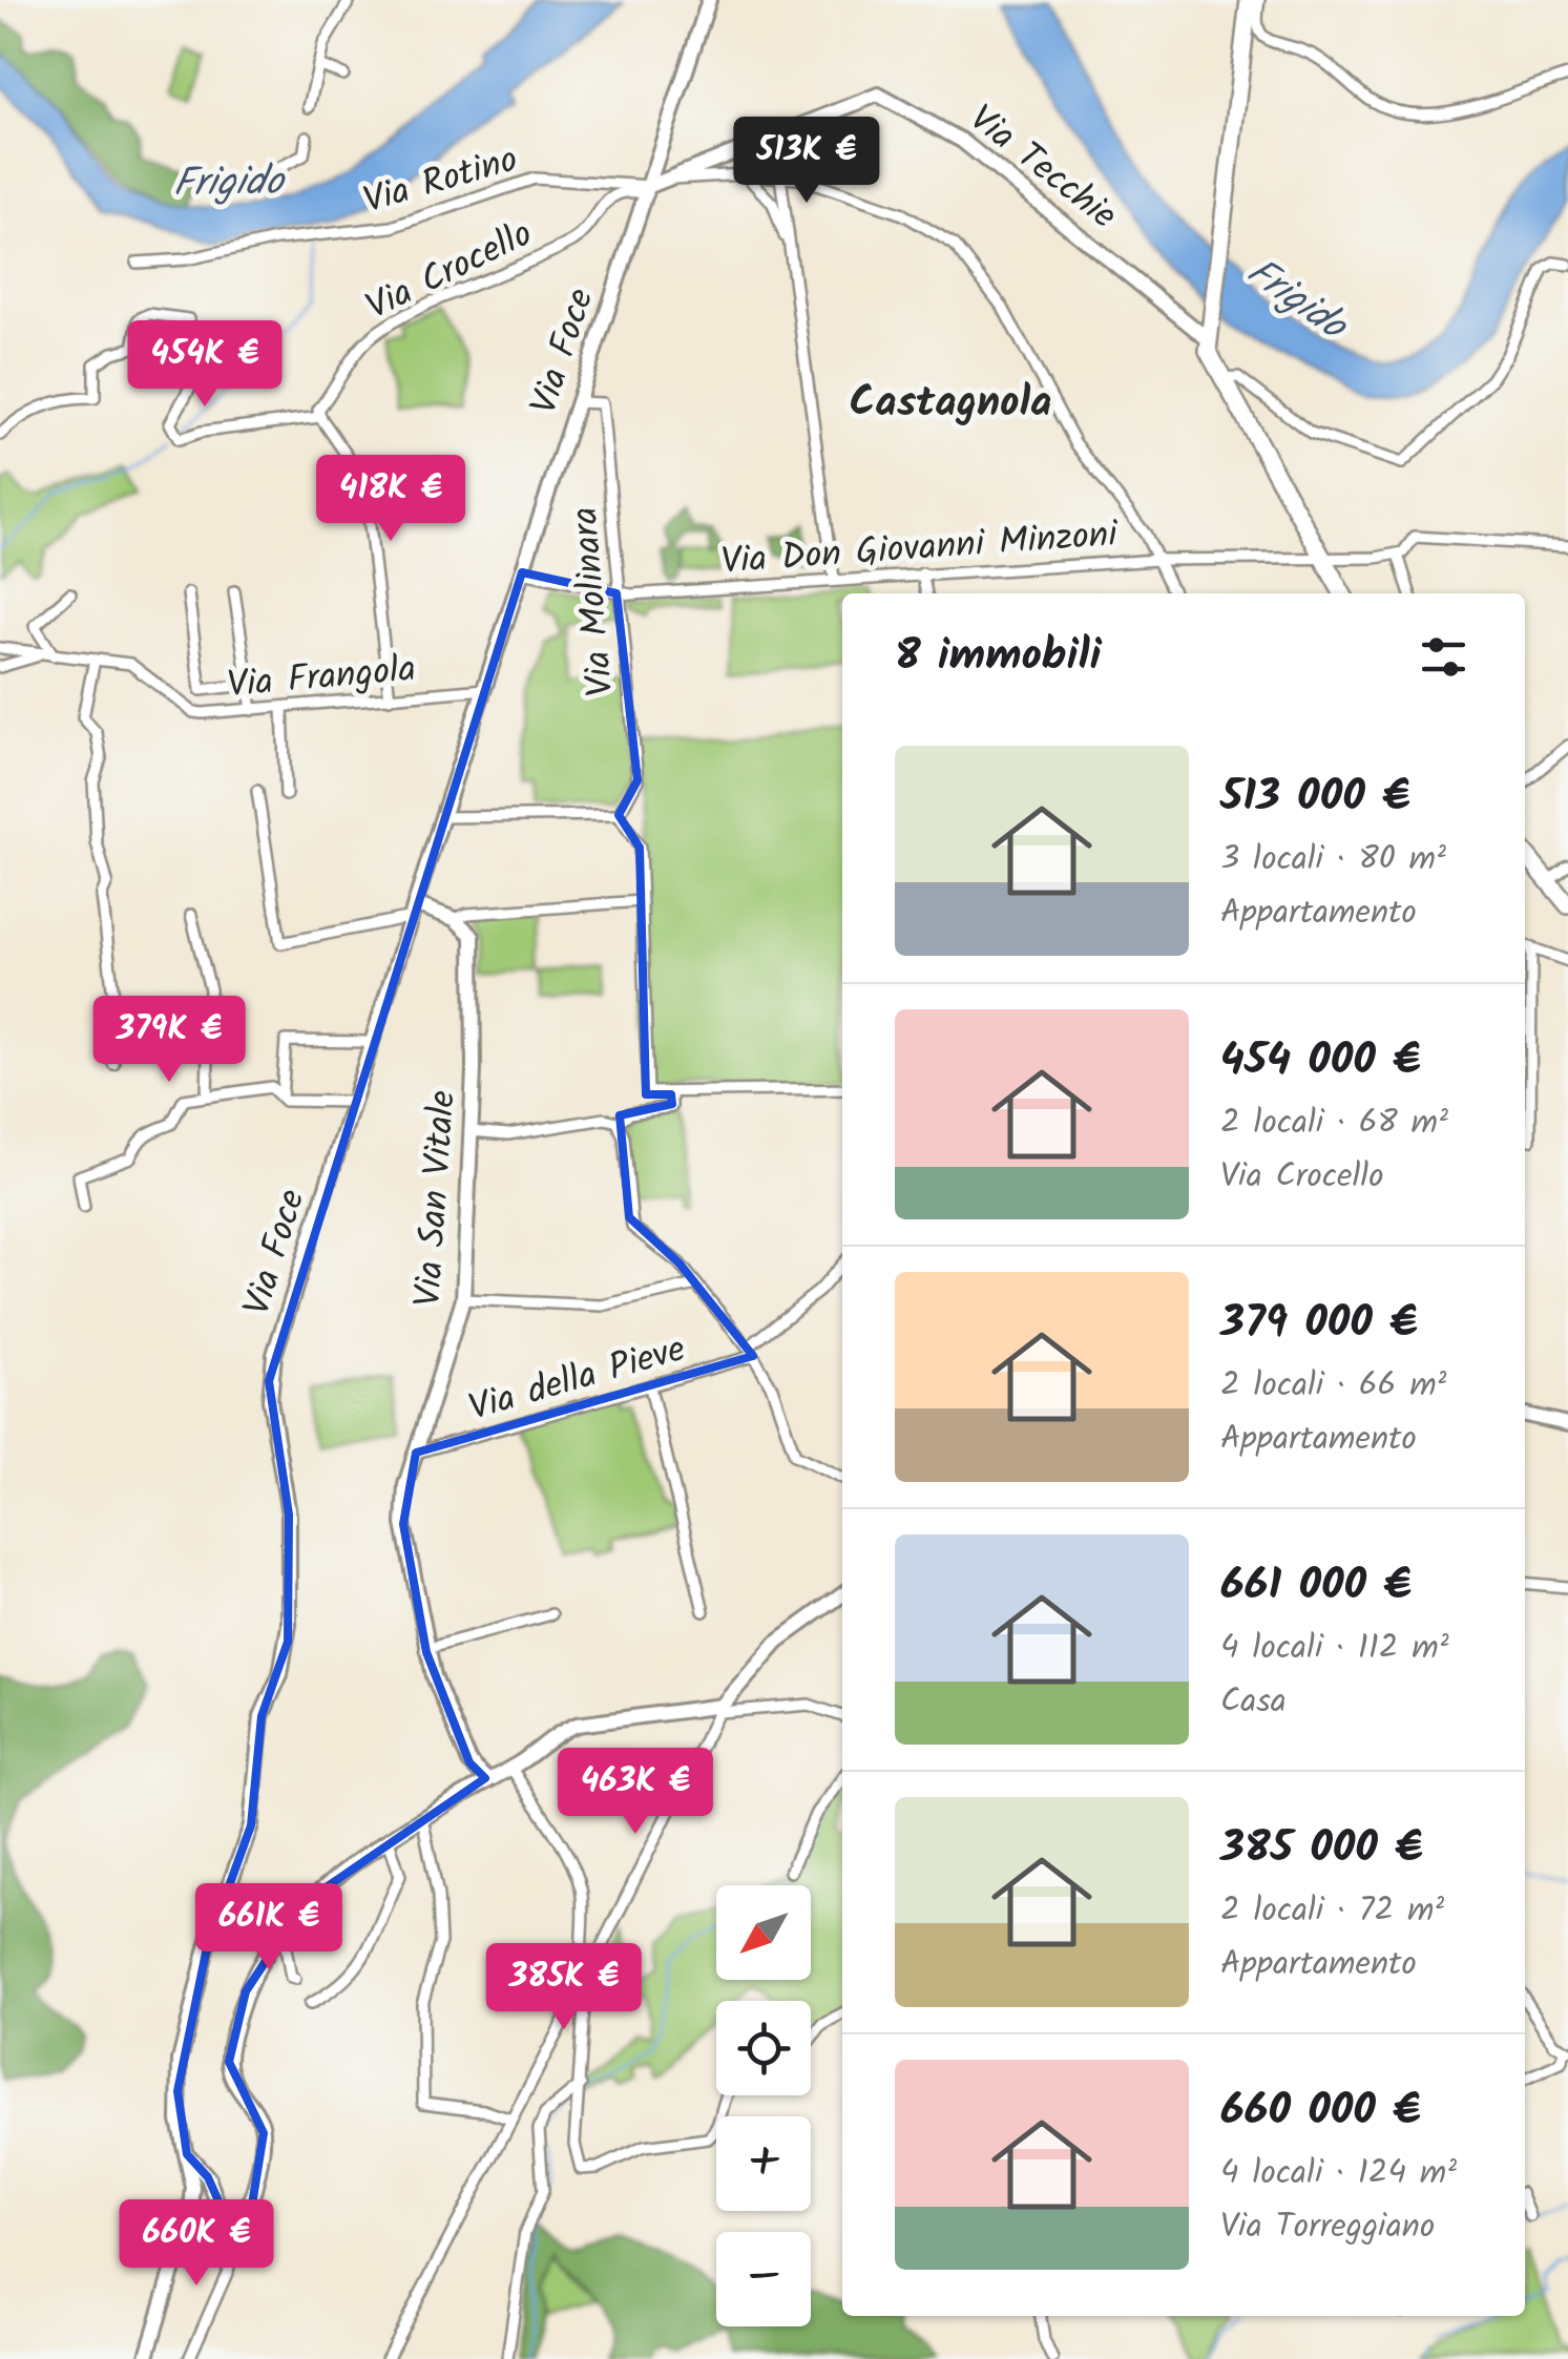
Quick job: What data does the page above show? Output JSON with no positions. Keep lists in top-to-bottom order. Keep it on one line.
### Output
{"streets":{"street":["Via Tecchie","Via Rotino","Via Crocello","Via Foce","Via Don Giovanni Minzoni","Via Molinara","Via Frangola","Via San Vitale","Via della Pieve"]},"crossings":[["Via Tecchie","Via Rotino"],["Via Tecchie","Via Crocello"],["Via Tecchie","Via Foce"],["Via Rotino","Via Crocello"],["Via Rotino","Via Foce"],["Via Crocello","Via Foce"],["Via Foce","Via Don Giovanni Minzoni"],["Via Foce","Via Molinara"],["Via Foce","Via Frangola"],["Via Don Giovanni Minzoni","Via Molinara"],["Via San Vitale","Via della Pieve"]],"districts":["Castagnola"],"water":["Frigido"],"north":"bottom left","page":{"price":["513K €","454K €","418K €","379K €","463K €","661K €","385K €","660K €"],"heading":"8 immobili","list":[{"name":"513 000 €","note":"3 locali · 80 m² · Appartamento"},{"name":"454 000 €","note":"2 locali · 68 m² · Via Crocello"},{"name":"379 000 €","note":"2 locali · 66 m² · Appartamento"},{"name":"661 000 €","note":"4 locali · 112 m² · Casa"},{"name":"385 000 €","note":"2 locali · 72 m² · Appartamento"},{"name":"660 000 €","note":"4 locali · 124 m² · Via Torreggiano"}],"map_buttons":["+","−"]}}
